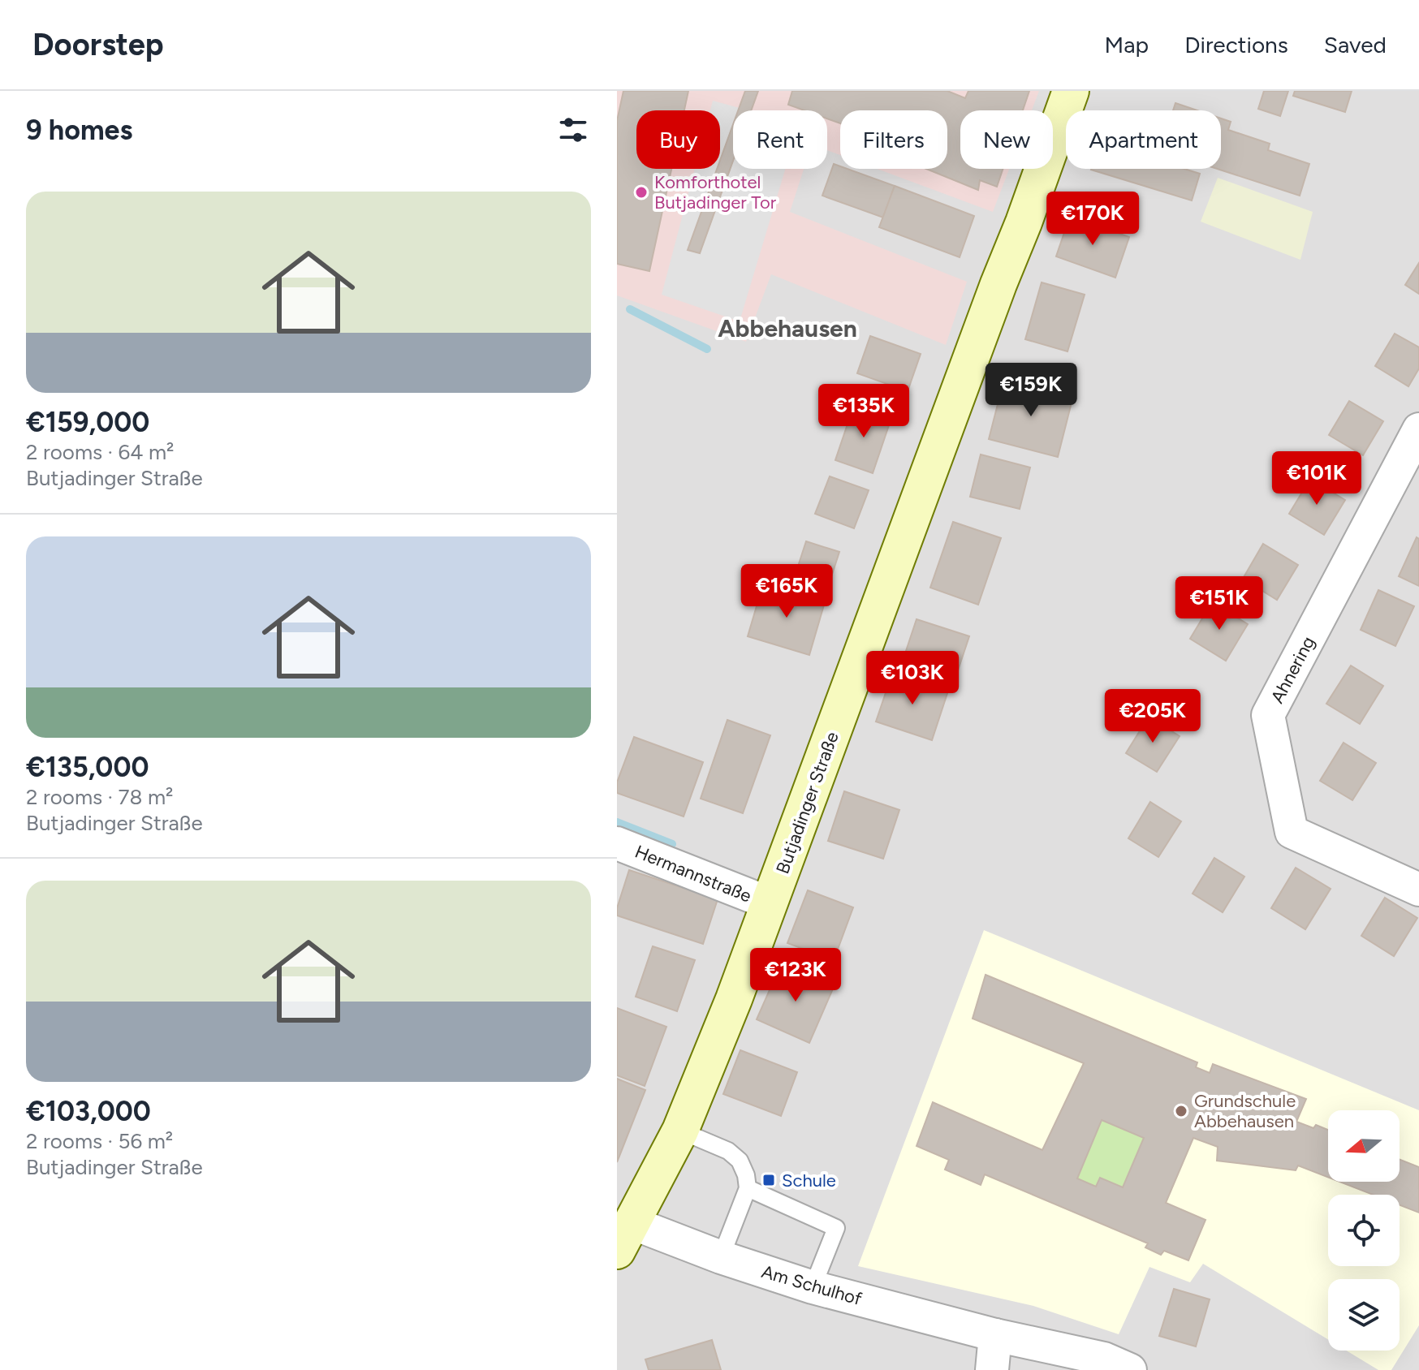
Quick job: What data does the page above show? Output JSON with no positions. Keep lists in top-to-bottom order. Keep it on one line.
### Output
{"streets":{"main road":["Butjadinger Straße"],"street":["Ahnering","Hermannstraße","Am Schulhof"]},"crossings":[["Butjadinger Straße","Hermannstraße"],["Butjadinger Straße","Am Schulhof"]],"districts":["Abbehausen"],"places":{"other":["Komforthotel Butjadinger Tor","Grundschule Abbehausen"],"transit":["Schule"]},"north":"left","page":{"header":"Doorstep","nav":["Map","Directions","Saved"],"heading":"9 homes","chip":["Buy","Rent","Filters","New","Apartment"],"list":[{"name":"€159,000","note":"2 rooms · 64 m² · Butjadinger Straße"},{"name":"€135,000","note":"2 rooms · 78 m² · Butjadinger Straße"},{"name":"€103,000","note":"2 rooms · 56 m² · Butjadinger Straße"}],"price":["€170K","€159K","€135K","€101K","€165K","€151K","€103K","€205K","€123K"]}}
